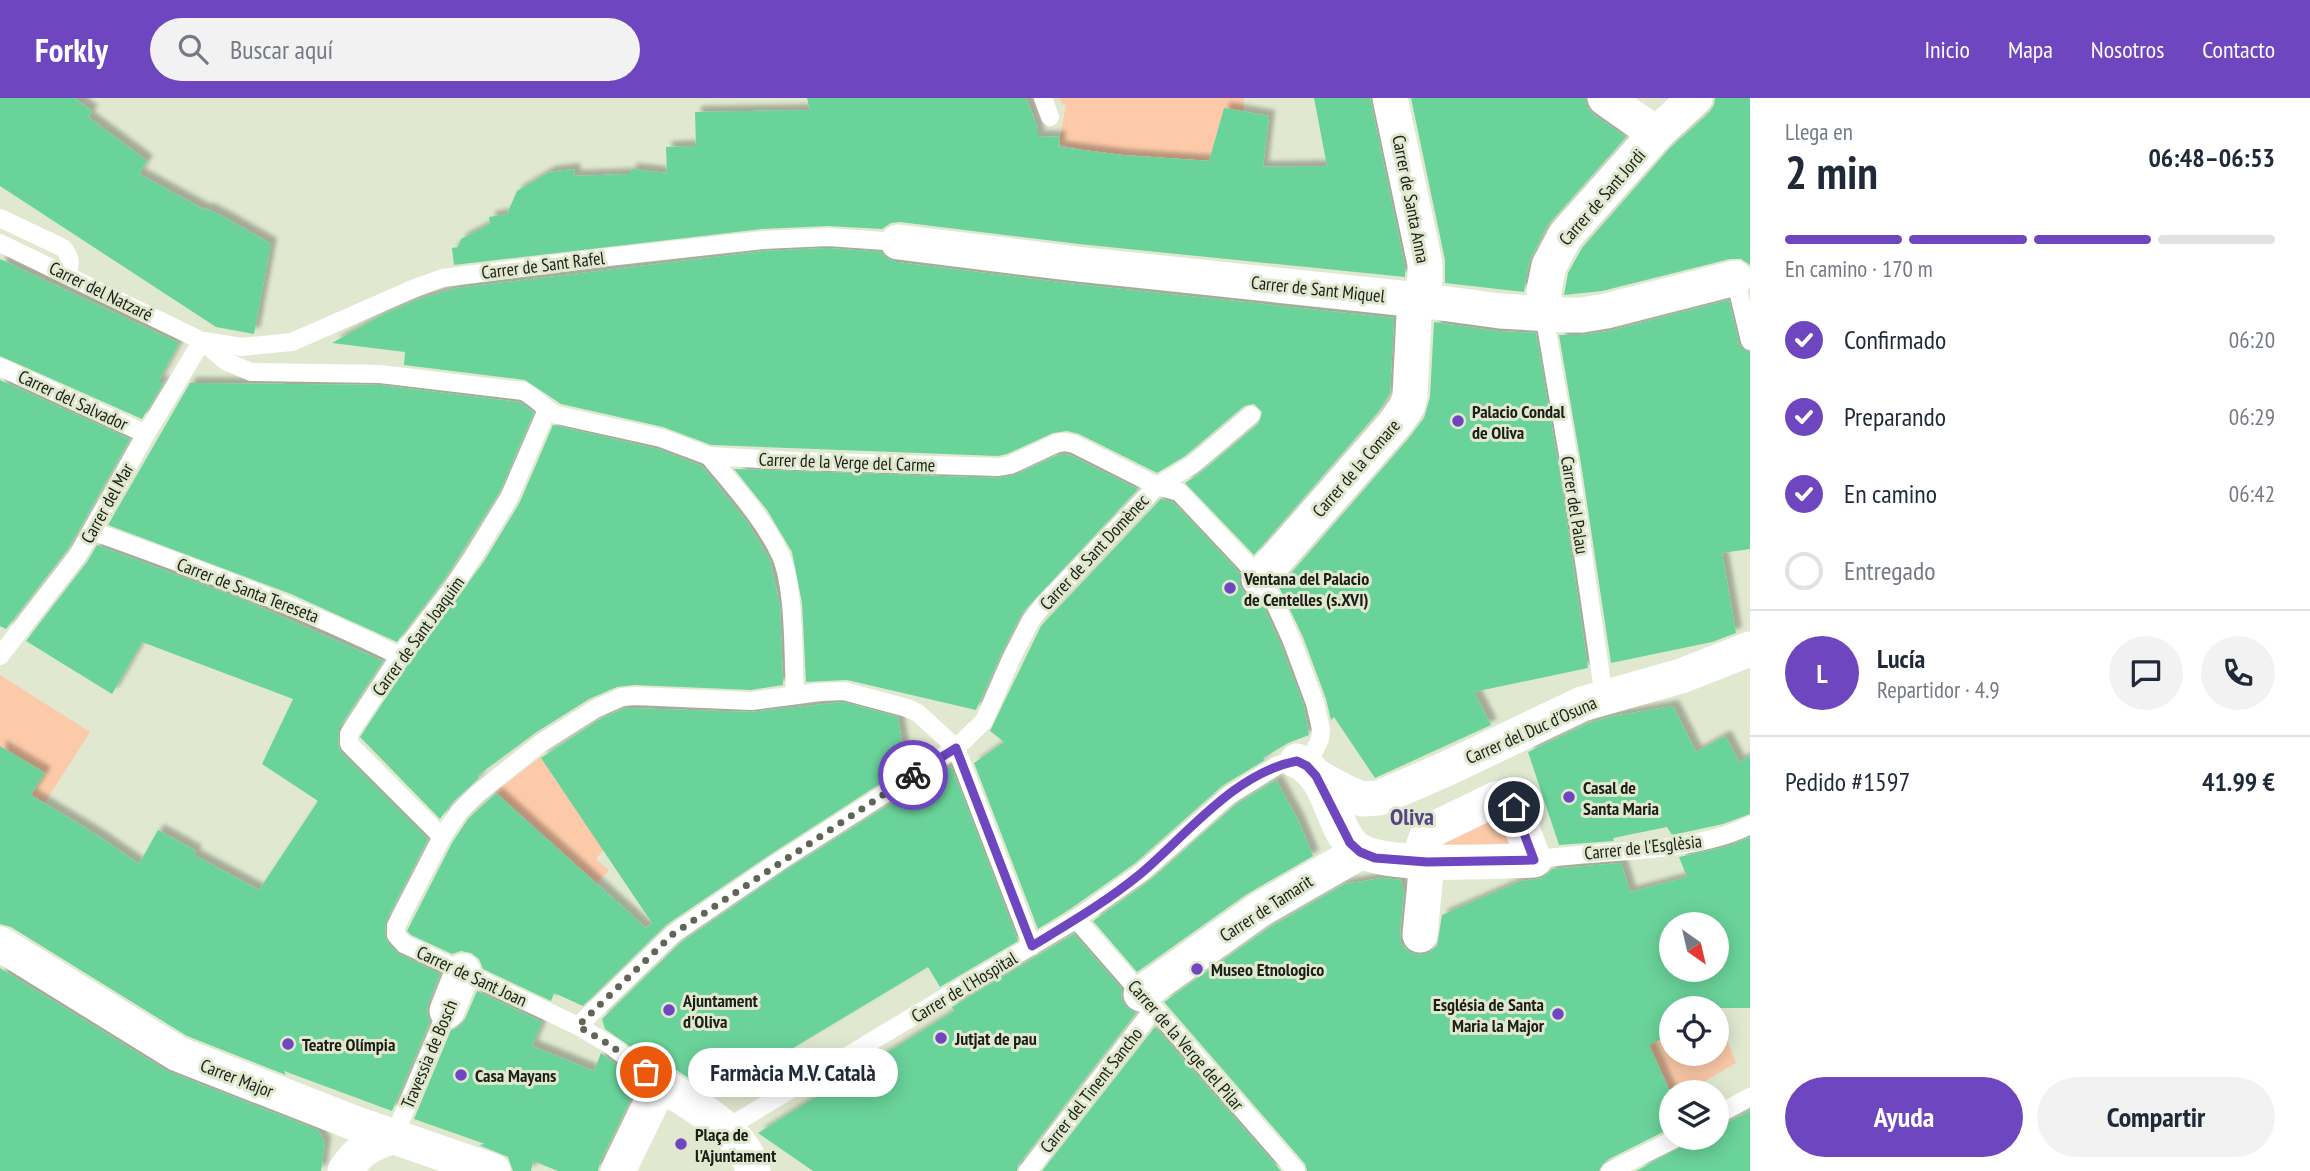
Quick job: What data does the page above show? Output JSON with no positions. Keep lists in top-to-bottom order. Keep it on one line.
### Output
{"streets":{"street":["Carrer de Sant Jordi","Carrer de Santa Anna","Carrer de Sant Miquel","Carrer de la Comare","Carrer del Duc d'Osuna","Carrer de Tamarit","Travessia de Bosch","Carrer Major"],"lane":["Carrer de Sant Rafel","Carrer del Natzaré","Carrer del Salvador","Carrer de la Verge del Carme","Carrer del Mar","Carrer del Palau","Carrer de Sant Domènec","Carrer de Santa Tereseta","Carrer de Sant Joaquim","Carrer de l'Esglèsia","Carrer de Sant Joan","Carrer de l'Hospital","Carrer de la Verge del Pilar","Carrer del Tinent Sancho"]},"crossings":[["Carrer de Sant Jordi","Carrer de Sant Miquel"],["Carrer de Sant Jordi","Carrer del Palau"],["Carrer de Santa Anna","Carrer de Sant Miquel"],["Carrer de Santa Anna","Carrer de la Comare"],["Carrer de Sant Rafel","Carrer de Sant Miquel"],["Carrer de Sant Rafel","Carrer del Natzaré"],["Carrer de Sant Rafel","Carrer de la Verge del Carme"],["Carrer de Sant Rafel","Carrer del Mar"],["Carrer de Sant Miquel","Carrer de la Comare"],["Carrer de Sant Miquel","Carrer del Palau"],["Carrer del Natzaré","Carrer de la Verge del Carme"],["Carrer del Natzaré","Carrer del Mar"],["Carrer del Salvador","Carrer del Mar"],["Carrer de la Verge del Carme","Carrer de la Comare"],["Carrer de la Verge del Carme","Carrer del Mar"],["Carrer de la Verge del Carme","Carrer de Sant Domènec"],["Carrer de la Verge del Carme","Carrer de Sant Joaquim"],["Carrer de la Verge del Carme","Carrer del Duc d'Osuna"],["Carrer de la Verge del Carme","Carrer de l'Hospital"],["Carrer del Mar","Carrer de Santa Tereseta"],["Carrer del Palau","Carrer del Duc d'Osuna"],["Carrer de Sant Domènec","Carrer de Sant Joan"],["Carrer de Santa Tereseta","Carrer de Sant Joaquim"],["Carrer de Sant Joaquim","Carrer de Sant Joan"],["Carrer del Duc d'Osuna","Carrer de l'Hospital"],["Carrer de Tamarit","Carrer de la Verge del Pilar"],["Carrer de Tamarit","Carrer del Tinent Sancho"],["Carrer de Sant Joan","Travessia de Bosch"],["Carrer de l'Hospital","Carrer de la Verge del Pilar"],["Carrer de la Verge del Pilar","Carrer del Tinent Sancho"],["Travessia de Bosch","Carrer Major"]],"districts":["Oliva"],"places":["Palacio Condal de Oliva","Ventana del Palacio de Centelles (s.XVI)","Casal de Santa Maria","Museo Etnologico","Ajuntament d'Oliva","Església de Santa Maria la Major","Jutjat de pau","Teatre Olímpia","Farmàcia M.V. Català","Casa Mayans","Plaça de l'Ajuntament"],"north":"bottom right","page":{"header":"Forkly","search":"Buscar aquí","nav":["Inicio","Mapa","Nosotros","Contacto"],"heading":["2 min","Llega en","06:48–06:53"],"panel":["Lucía","Repartidor · 4.9","Pedido #1597","41.99 €"],"bar":"En camino · 170 m","list":[["Confirmado","06:20"],["Preparando","06:29"],["En camino","06:42"],"Entregado"],"round":"L","bubble":"Farmàcia M.V. Català","buttons":["Ayuda","Compartir"]}}
